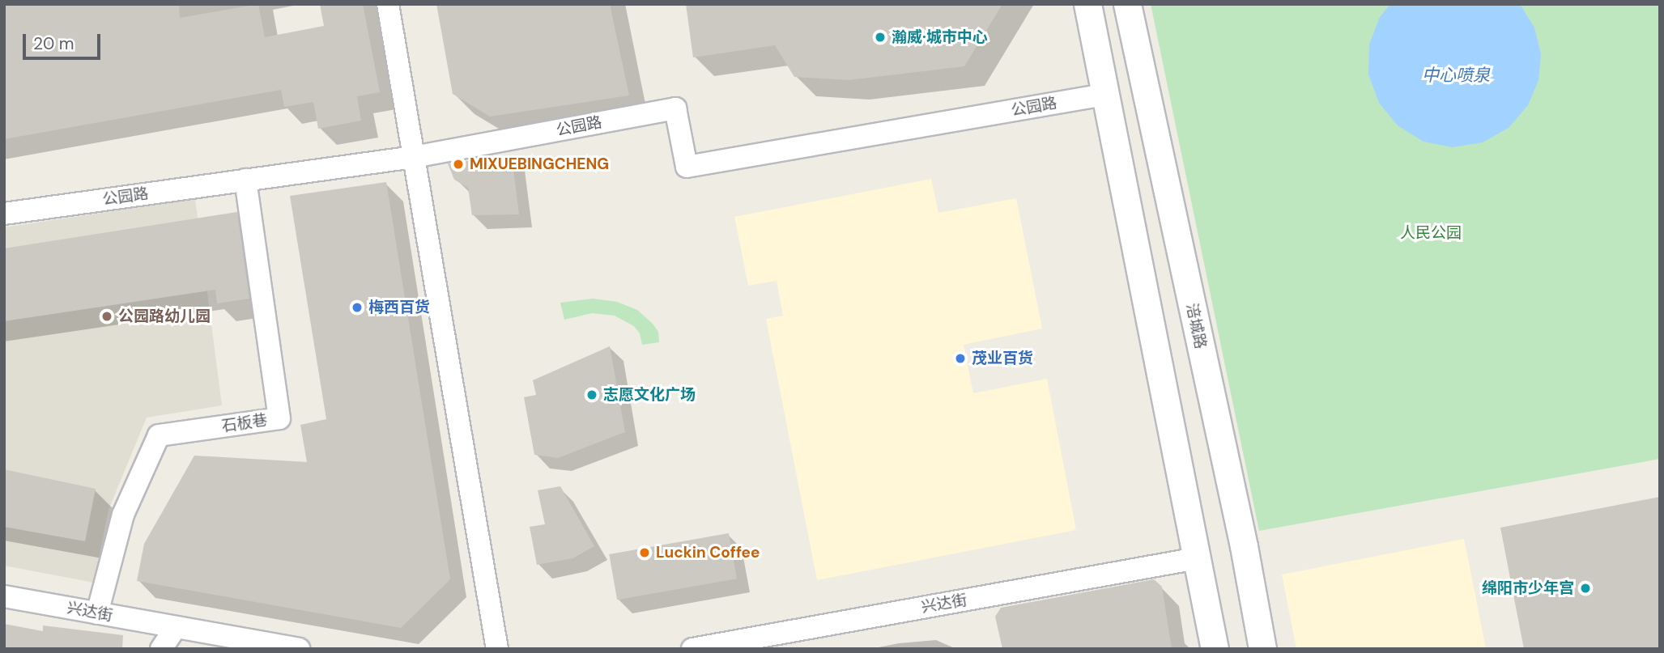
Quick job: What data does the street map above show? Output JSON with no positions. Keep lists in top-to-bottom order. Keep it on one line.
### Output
{"streets":{"street":["公园路","涪城路","石板巷","兴达街"]},"crossings":[["公园路","石板巷"],["石板巷","兴达街"]],"water":["中心喷泉"],"parks":["人民公园"],"places":["瀚威·城市中心","MIXUEBINGCHENG","梅西百货","公园路幼儿园","茂业百货","志愿文化广场","Luckin Coffee","绵阳市少年宫"],"scale_bar":"20 m"}
